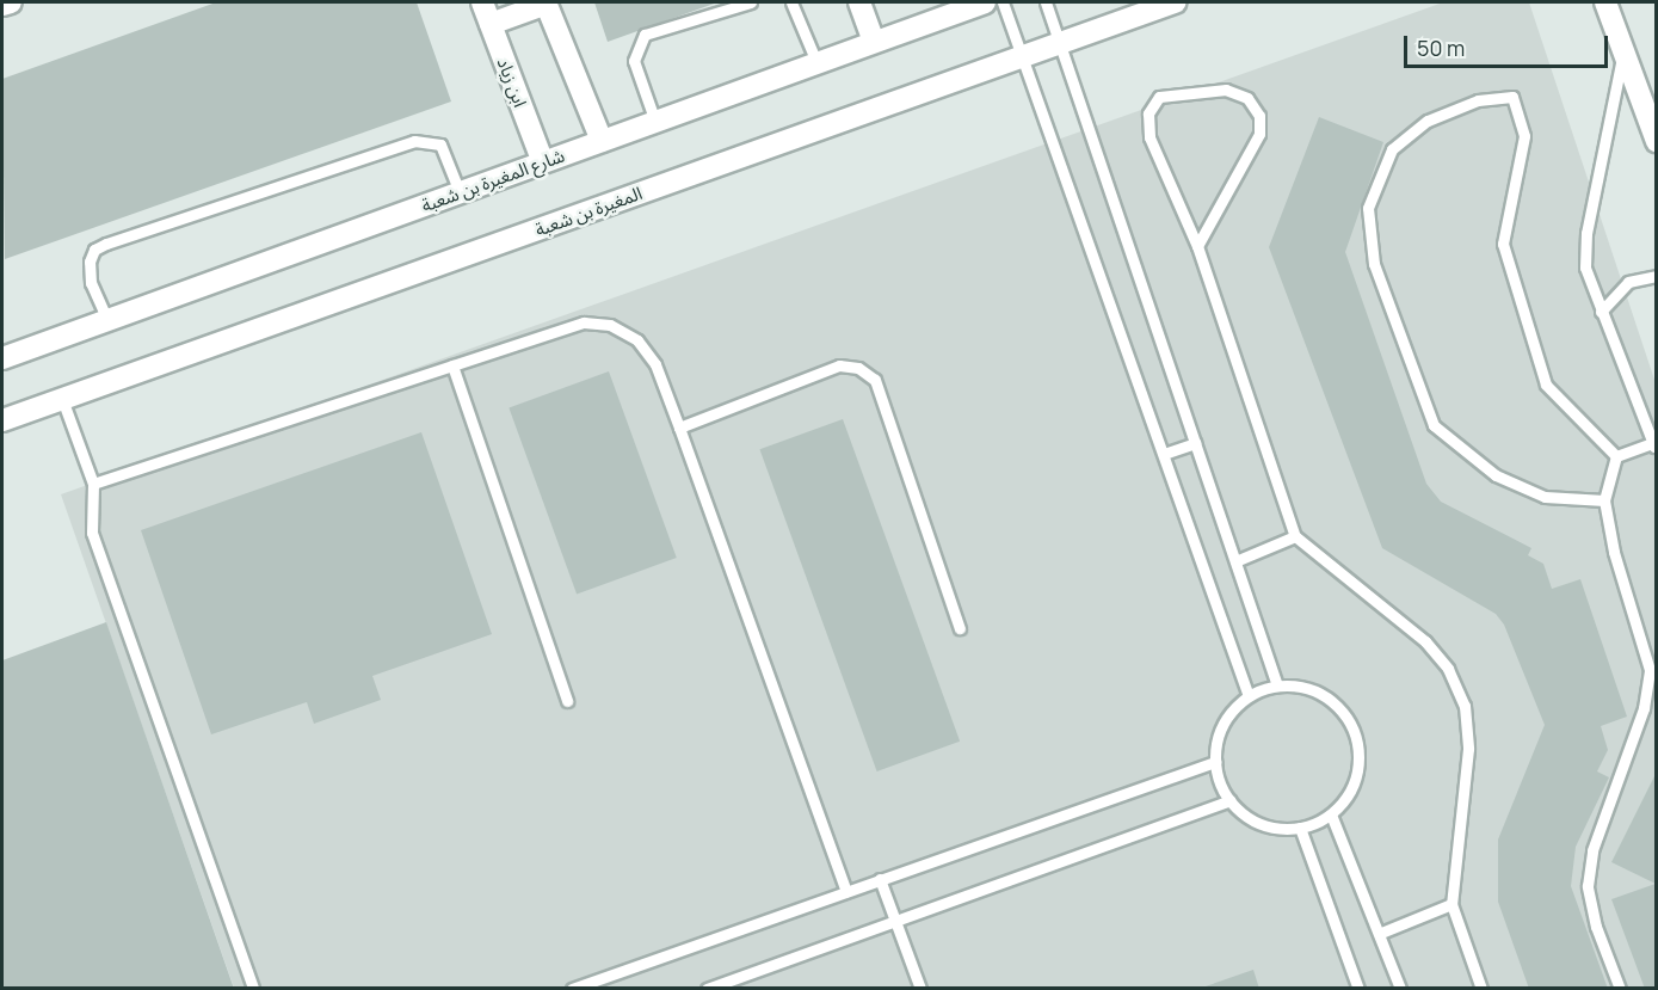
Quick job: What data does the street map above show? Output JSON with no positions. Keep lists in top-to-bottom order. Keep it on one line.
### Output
{"streets":{"street":["ابن زياد","شارع المغيرة بن شعبة","المغيرة بن شعبة"]},"crossings":[["ابن زياد","شارع المغيرة بن شعبة"]],"scale_bar":"50 m"}
